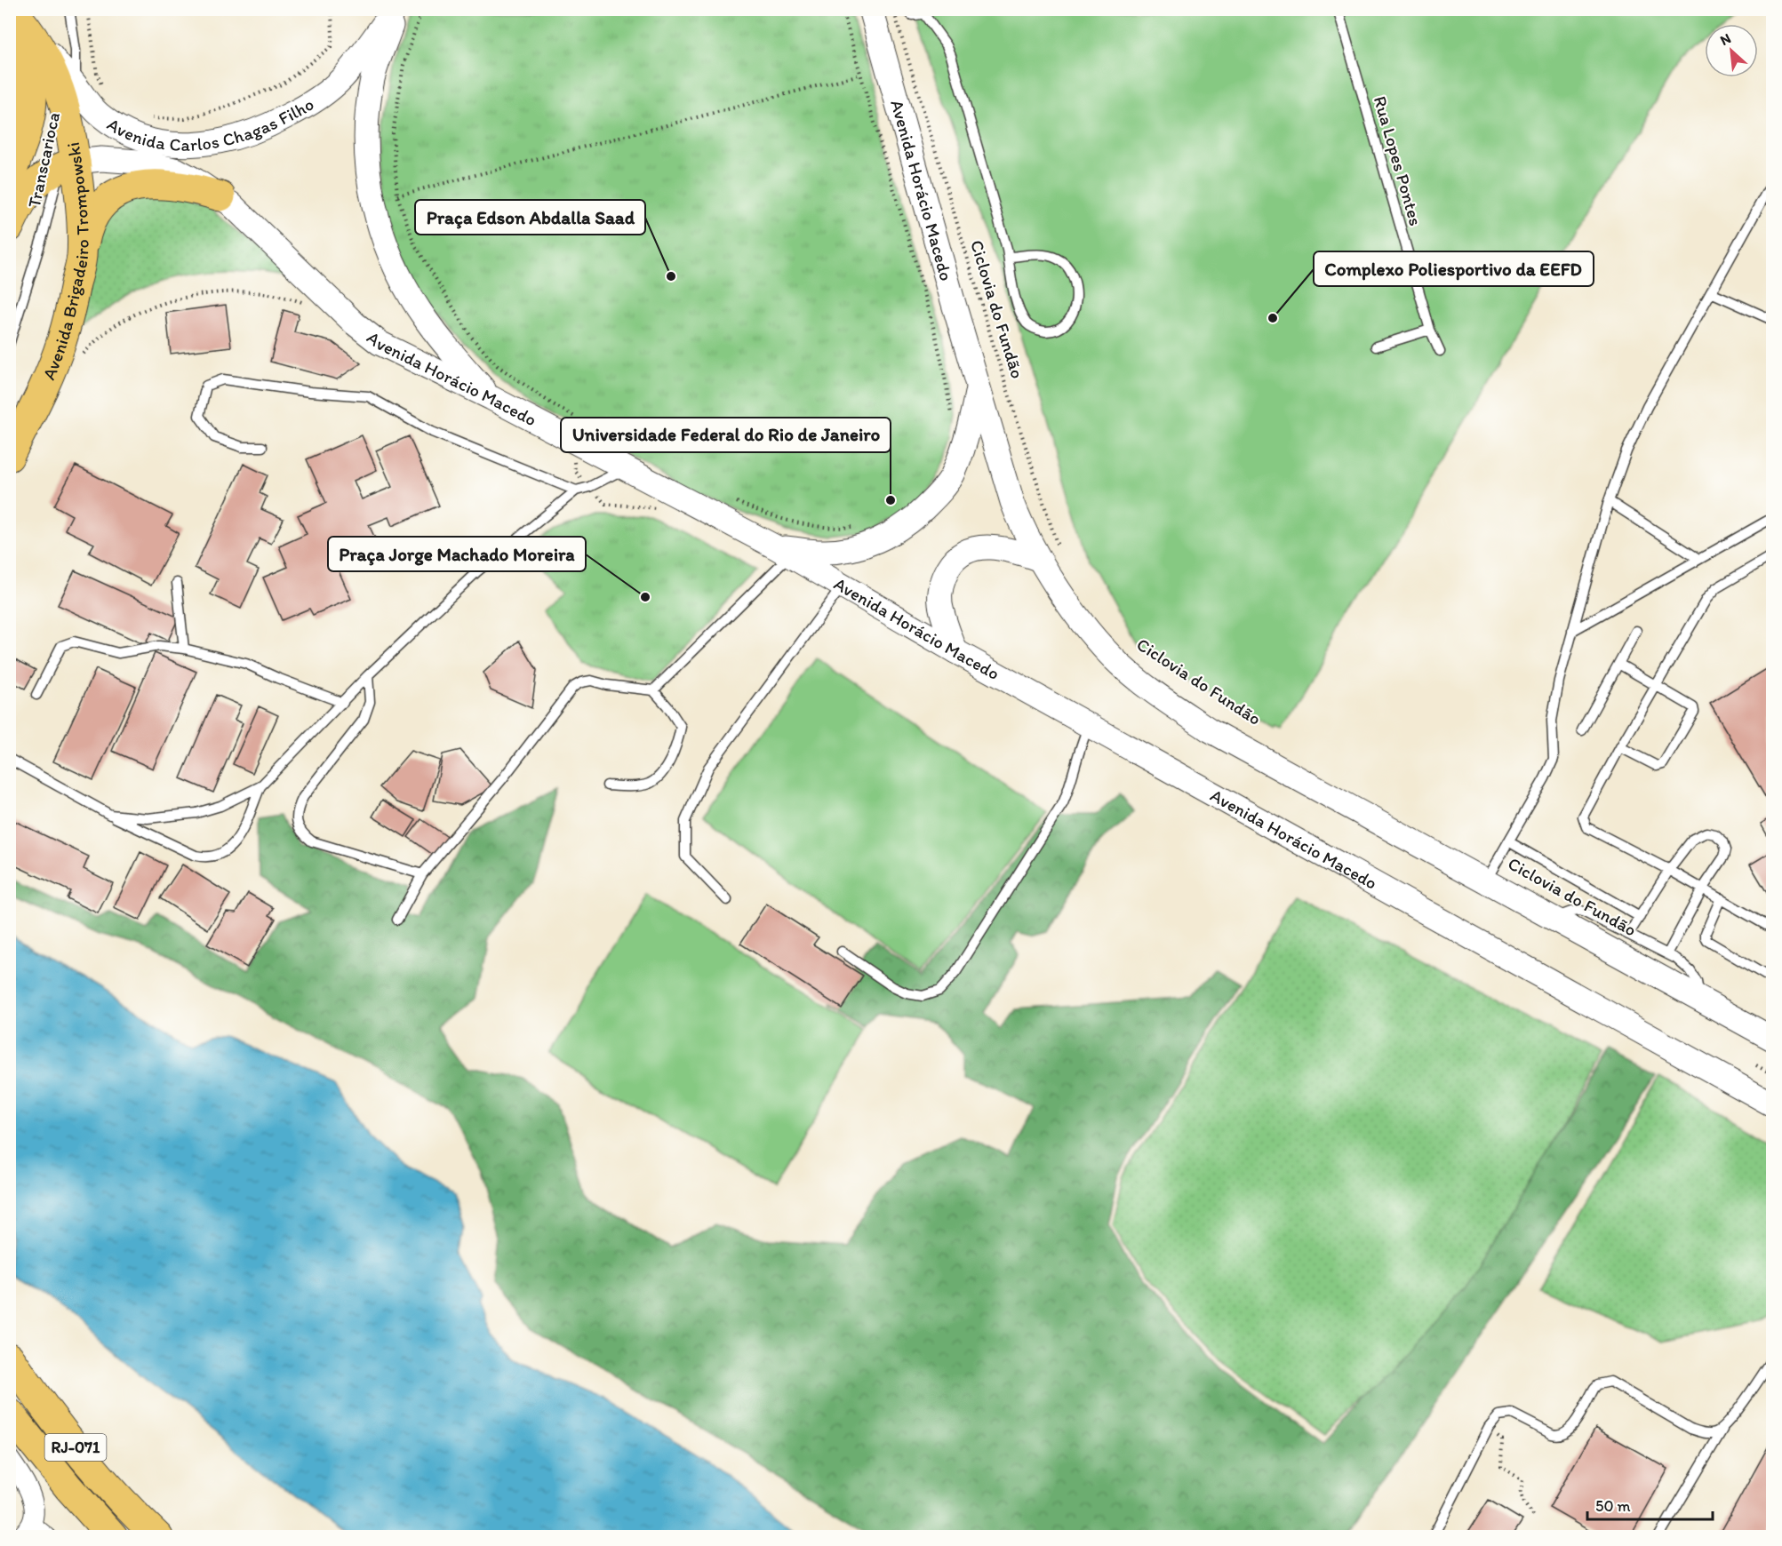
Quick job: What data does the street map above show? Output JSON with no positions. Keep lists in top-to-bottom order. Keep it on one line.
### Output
{"streets":{"highway":["Avenida Brigadeiro Trompowski","RJ-071"],"street":["Avenida Carlos Chagas Filho","Avenida Horácio Macedo"],"lane":["Transcarioca","Rua Lopes Pontes"],"path":["Ciclovia do Fundão"]},"crossings":[["Avenida Carlos Chagas Filho","Transcarioca"],["Avenida Carlos Chagas Filho","Avenida Horácio Macedo"],["Avenida Carlos Chagas Filho","Avenida Brigadeiro Trompowski"],["Transcarioca","Avenida Horácio Macedo"],["Transcarioca","Avenida Brigadeiro Trompowski"],["Avenida Horácio Macedo","Avenida Brigadeiro Trompowski"],["Avenida Horácio Macedo","Ciclovia do Fundão"]],"places":["Praça Edson Abdalla Saad","Complexo Poliesportivo da EEFD","Universidade Federal do Rio de Janeiro","Praça Jorge Machado Moreira"],"scale_bar":"50 m","north":"top left"}
